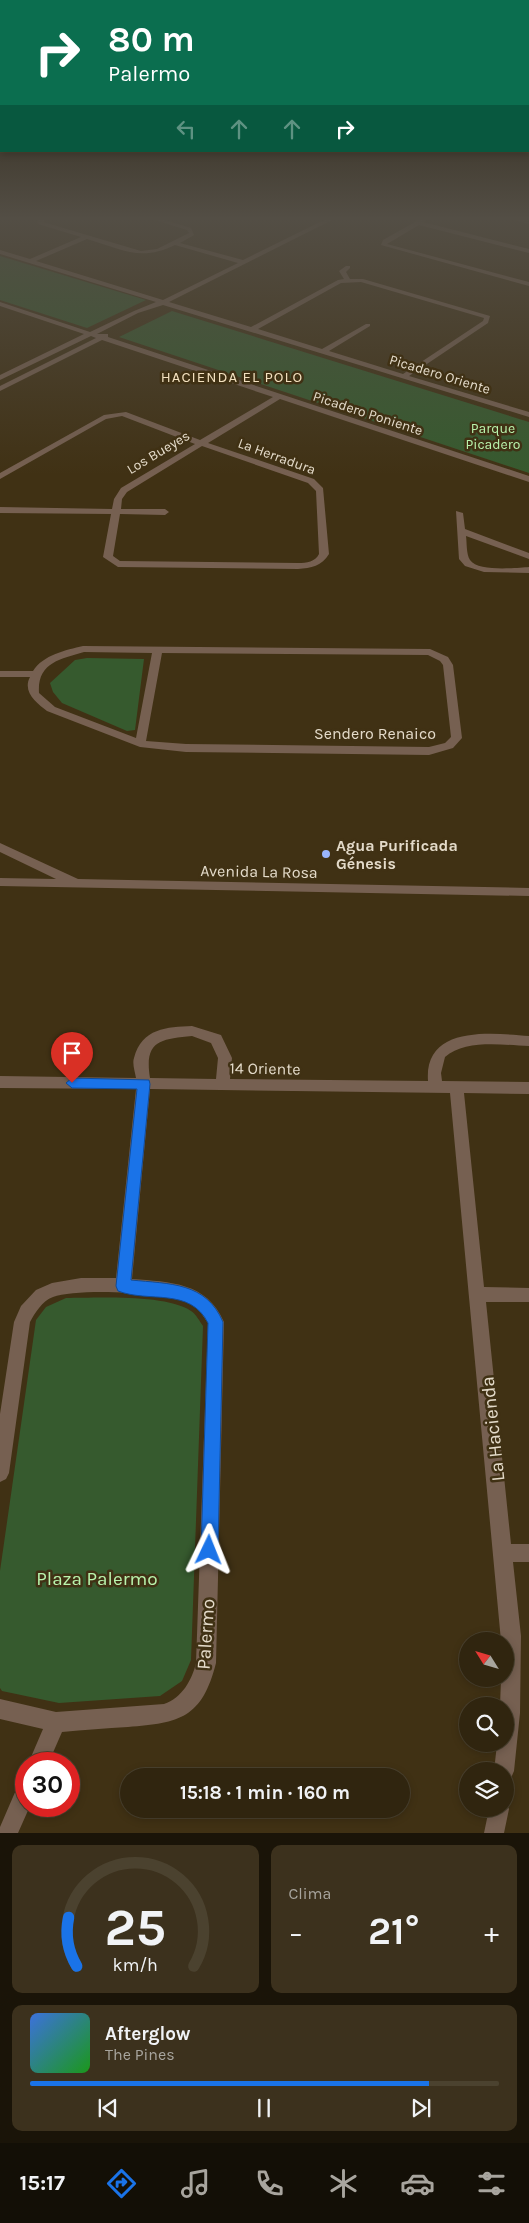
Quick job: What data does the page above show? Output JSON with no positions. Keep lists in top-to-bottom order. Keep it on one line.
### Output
{"streets":{"street":["Picadero Oriente","Picadero Poniente","Los Bueyes","La Herradura","Sendero Renaico","Avenida La Rosa","14 Oriente","La Hacienda","Palermo"]},"crossings":[["Picadero Poniente","Los Bueyes"],["Los Bueyes","La Herradura"],["14 Oriente","La Hacienda"]],"districts":["HACIENDA EL POLO"],"parks":["Parque Picadero","Plaza Palermo"],"places":["Agua Purificada Génesis"],"north":"top left","page":{"turn":["80 m","Palermo"],"limit":"30","trip":"15:18 · 1 min · 160 m","tile":"Clima","heat":["−","21°","+"],"song":["Afterglow","The Pines"],"tabs":"15:17","gauge":["25","km/h"]}}
